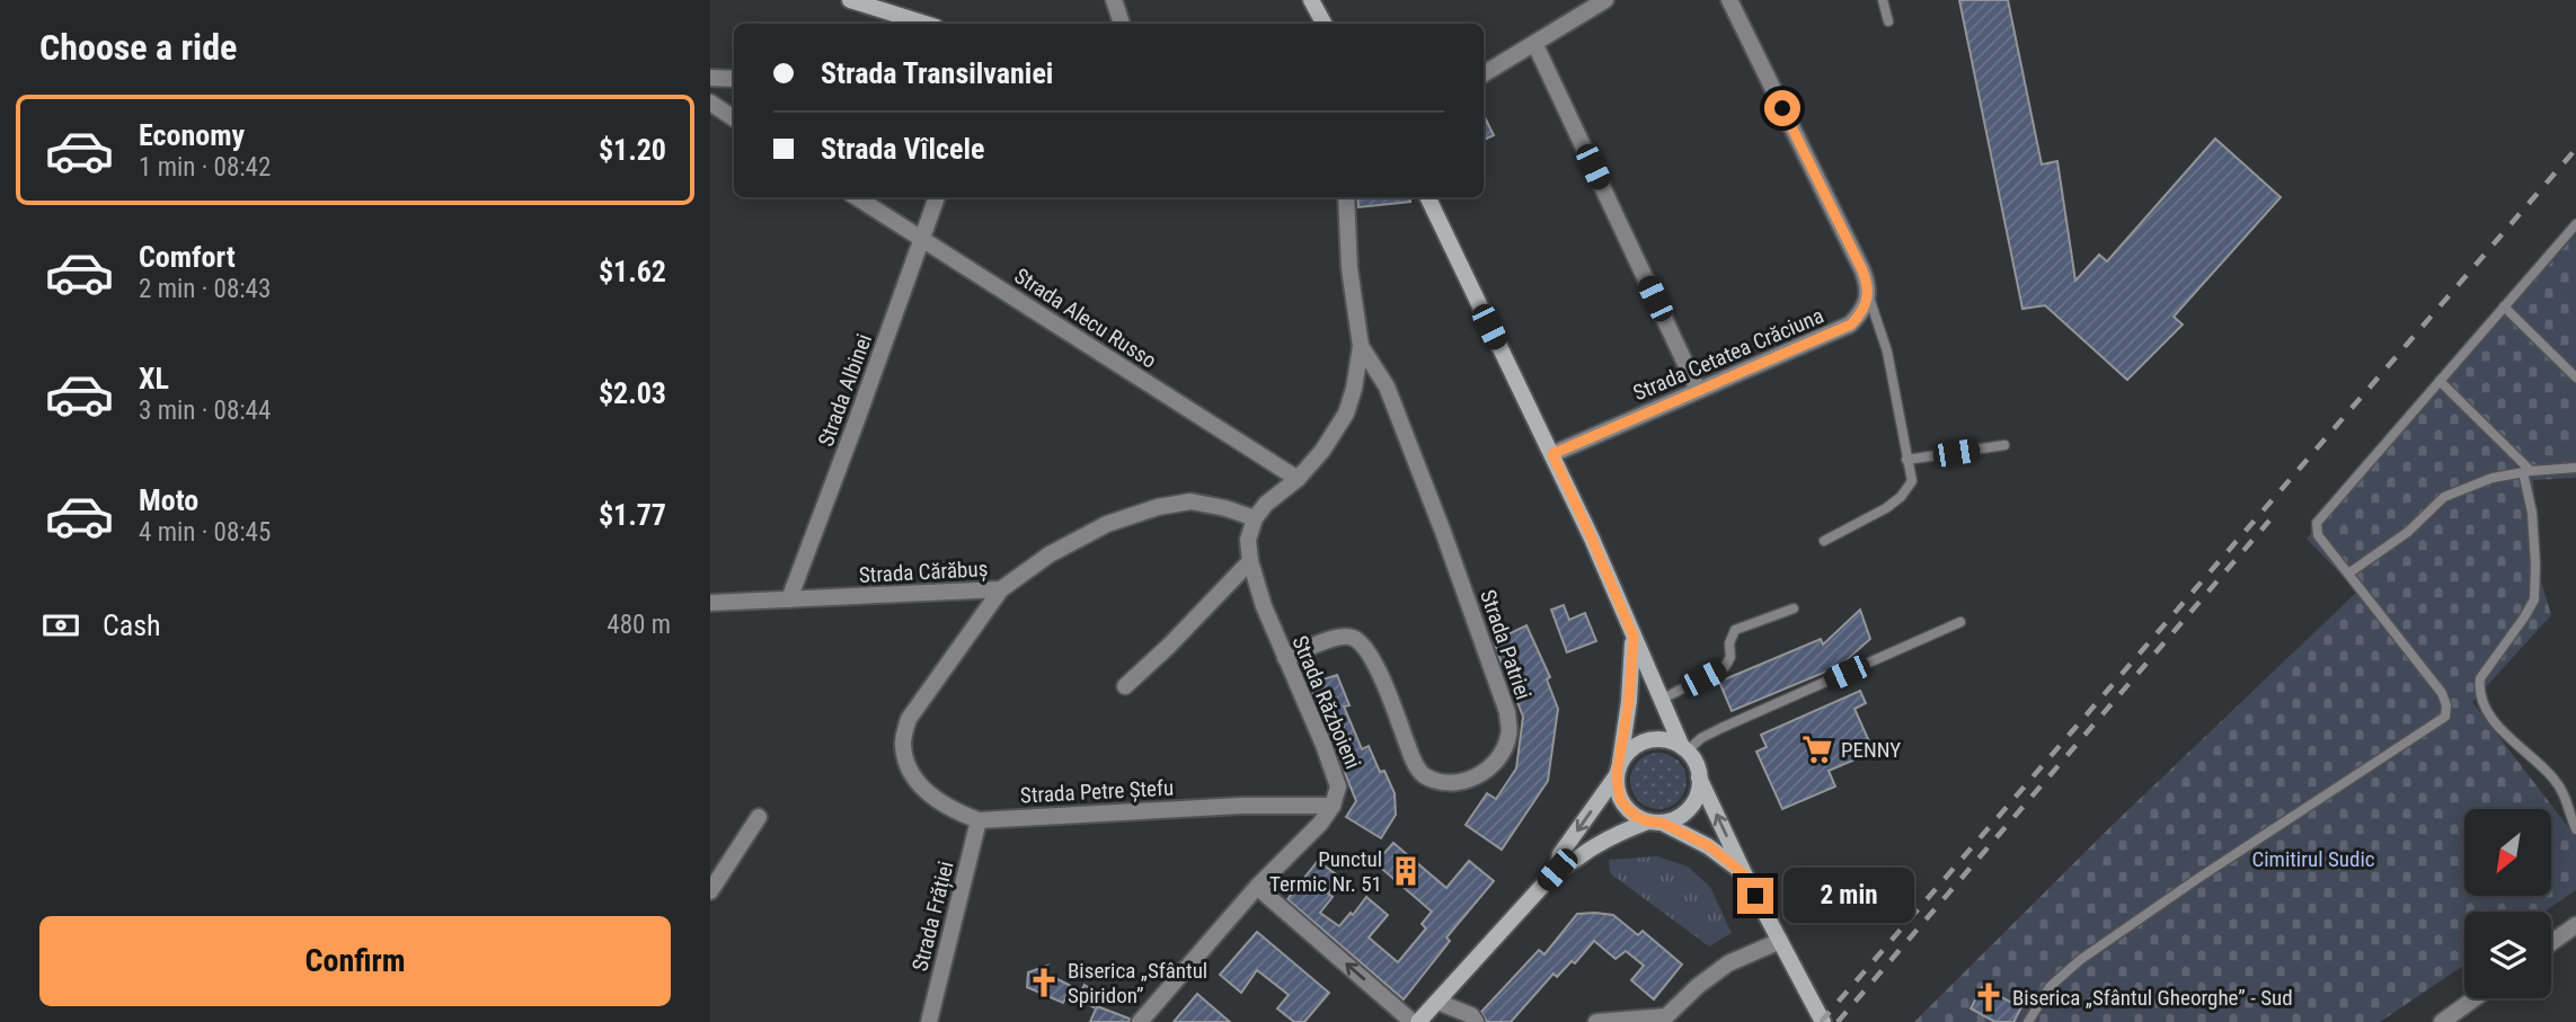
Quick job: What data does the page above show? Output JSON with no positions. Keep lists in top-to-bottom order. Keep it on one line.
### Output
{"streets":{"street":["Strada Alecu Russo","Strada Cetatea Crăciuna","Strada Albinei","Strada Cărăbuș","Strada Patriei","Strada Războieni","Strada Petre Ștefu","Strada Frăției"]},"crossings":[["Strada Alecu Russo","Strada Albinei"],["Strada Albinei","Strada Cărăbuș"],["Strada Cărăbuș","Strada Petre Ștefu"],["Strada Patriei","Strada Războieni"],["Strada Războieni","Strada Petre Ștefu"],["Strada Petre Ștefu","Strada Frăției"]],"parks":["Cimitirul Sudic"],"places":{"supermarket":["PENNY"],"building":["Punctul Termic Nr. 51"],"church":["Biserica „Sfântul Spiridon”","Biserica „Sfântul Gheorghe” - Sud"]},"north":"bottom left","page":{"heading":"Choose a ride","banner":["Strada Transilvaniei","Strada Vîlcele"],"list":[{"name":"Economy","note":"1 min · 08:42","value":"$1.20"},{"name":"Comfort","note":"2 min · 08:43","value":"$1.62"},{"name":"XL","note":"3 min · 08:44","value":"$2.03"},{"name":"Moto","note":"4 min · 08:45","value":"$1.77"}],"pay":["Cash","480 m"],"bubble":"2 min","buttons":"Confirm"}}
